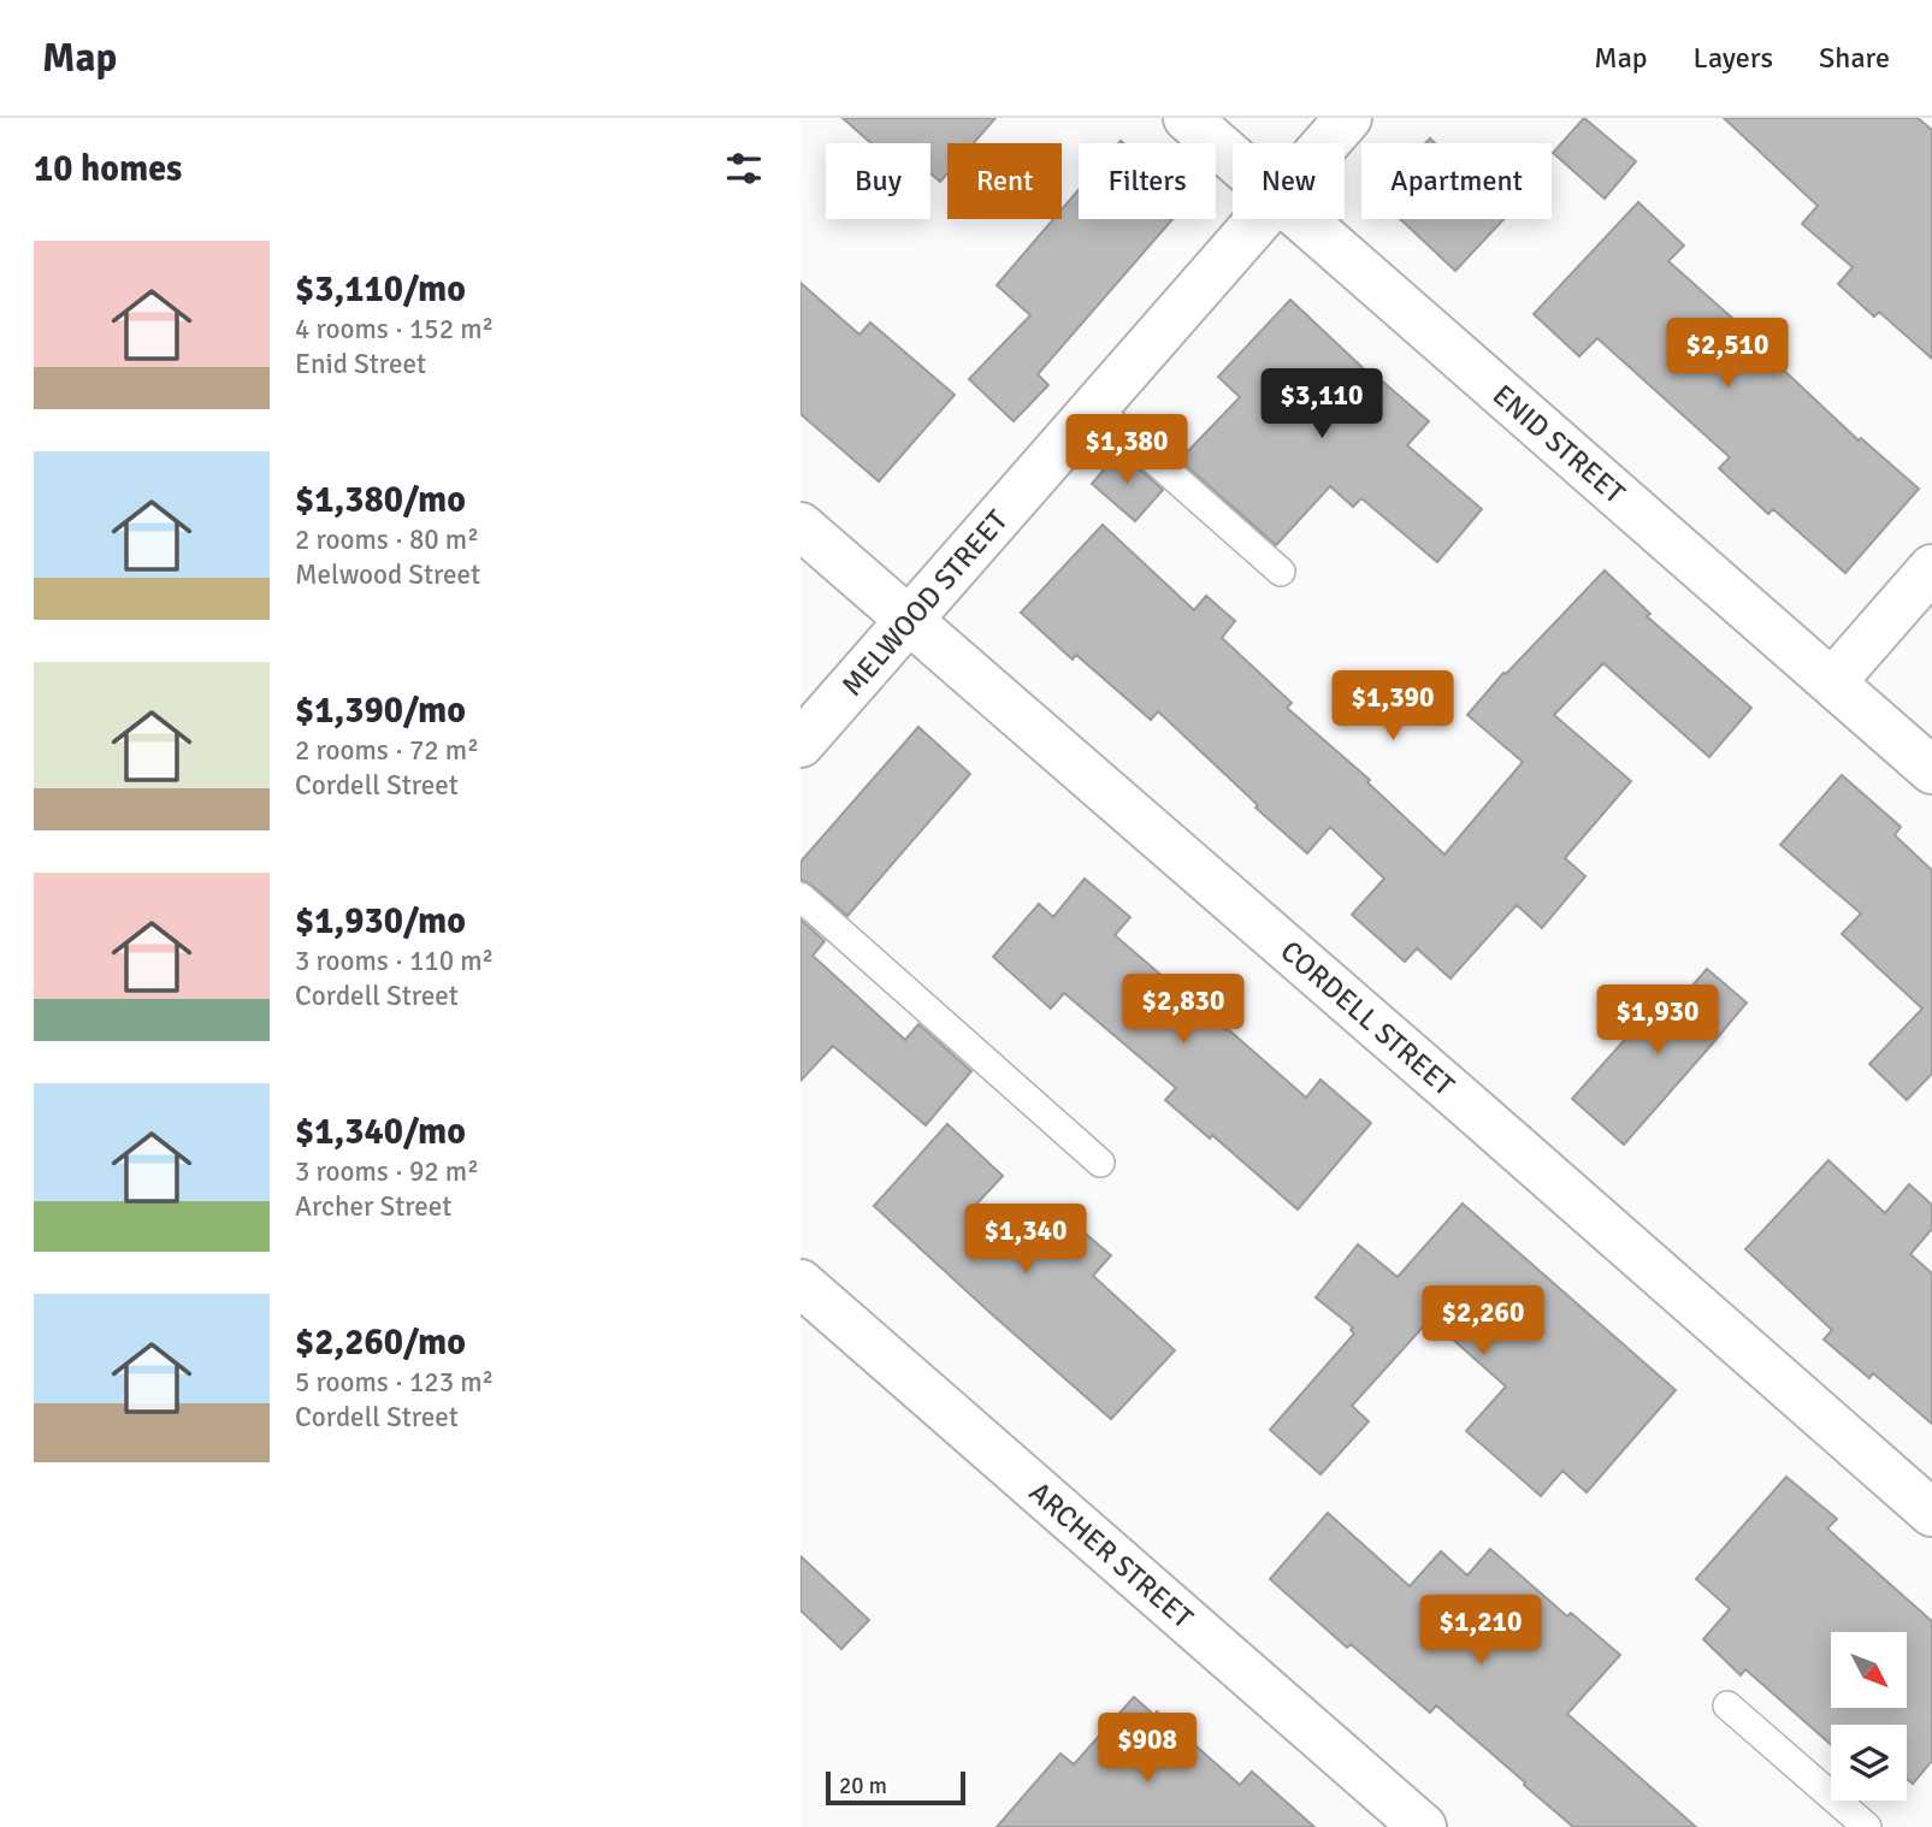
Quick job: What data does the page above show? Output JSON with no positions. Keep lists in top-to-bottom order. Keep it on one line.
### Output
{"streets":{"street":["ENID STREET","MELWOOD STREET","CORDELL STREET","ARCHER STREET"]},"crossings":[["MELWOOD STREET","CORDELL STREET"]],"scale_bar":"20 m","north":"bottom right","page":{"header":"Map","nav":["Map","Layers","Share"],"heading":"10 homes","chip":["Buy","Rent","Filters","New","Apartment"],"list":[{"name":"$3,110/mo","note":"4 rooms · 152 m² · Enid Street"},{"name":"$1,380/mo","note":"2 rooms · 80 m² · Melwood Street"},{"name":"$1,390/mo","note":"2 rooms · 72 m² · Cordell Street"},{"name":"$1,930/mo","note":"3 rooms · 110 m² · Cordell Street"},{"name":"$1,340/mo","note":"3 rooms · 92 m² · Archer Street"},{"name":"$2,260/mo","note":"5 rooms · 123 m² · Cordell Street"}],"price":["$2,510","$3,110","$1,380","$1,390","$2,830","$1,930","$1,340","$2,260","$1,210","$908"],"scale":"20 m"}}
